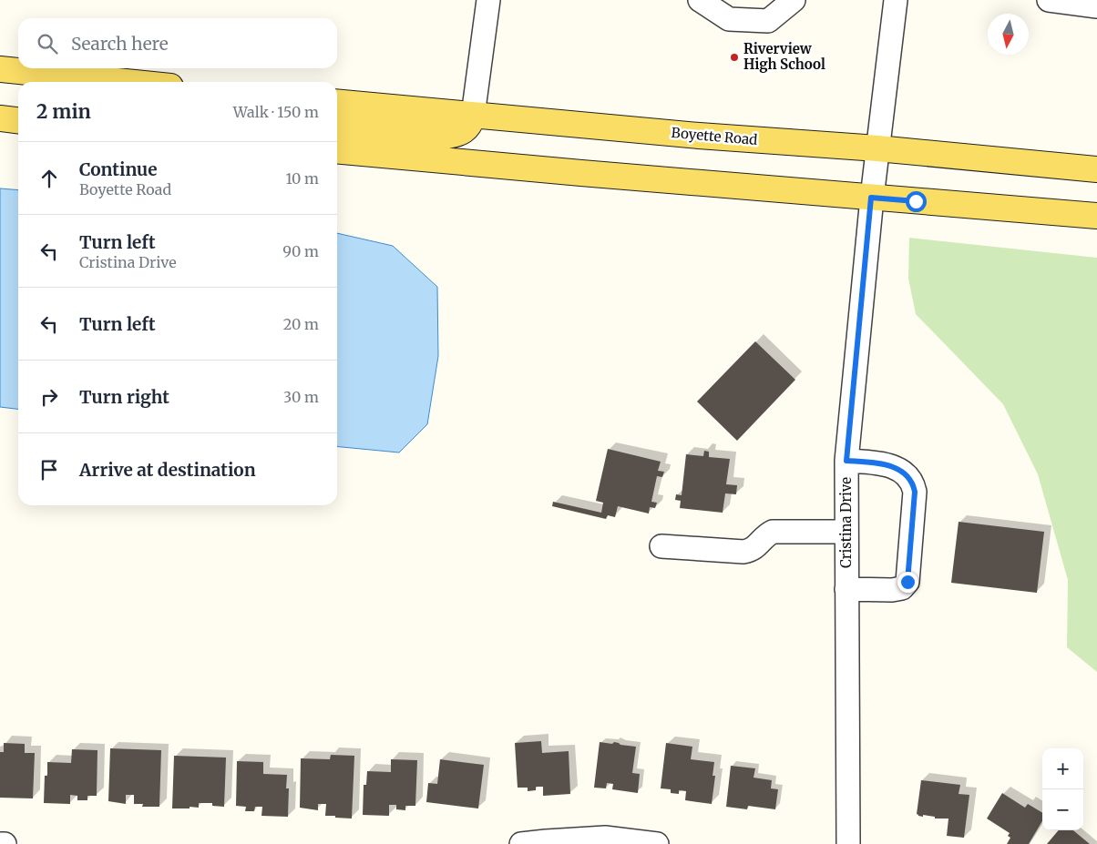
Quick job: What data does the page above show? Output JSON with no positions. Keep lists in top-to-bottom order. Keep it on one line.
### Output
{"streets":{"main road":["Boyette Road"],"street":["Cristina Drive"]},"crossings":[["Boyette Road","Cristina Drive"]],"places":["Riverview High School"],"north":"bottom","page":{"search":"Search here","heading":["2 min","Walk · 150 m"],"list":[["Continue","Boyette Road","10 m"],["Turn left","Cristina Drive","90 m"],["Turn left","20 m"],["Turn right","30 m"],"Arrive at destination"],"map_buttons":["+","−"]}}
